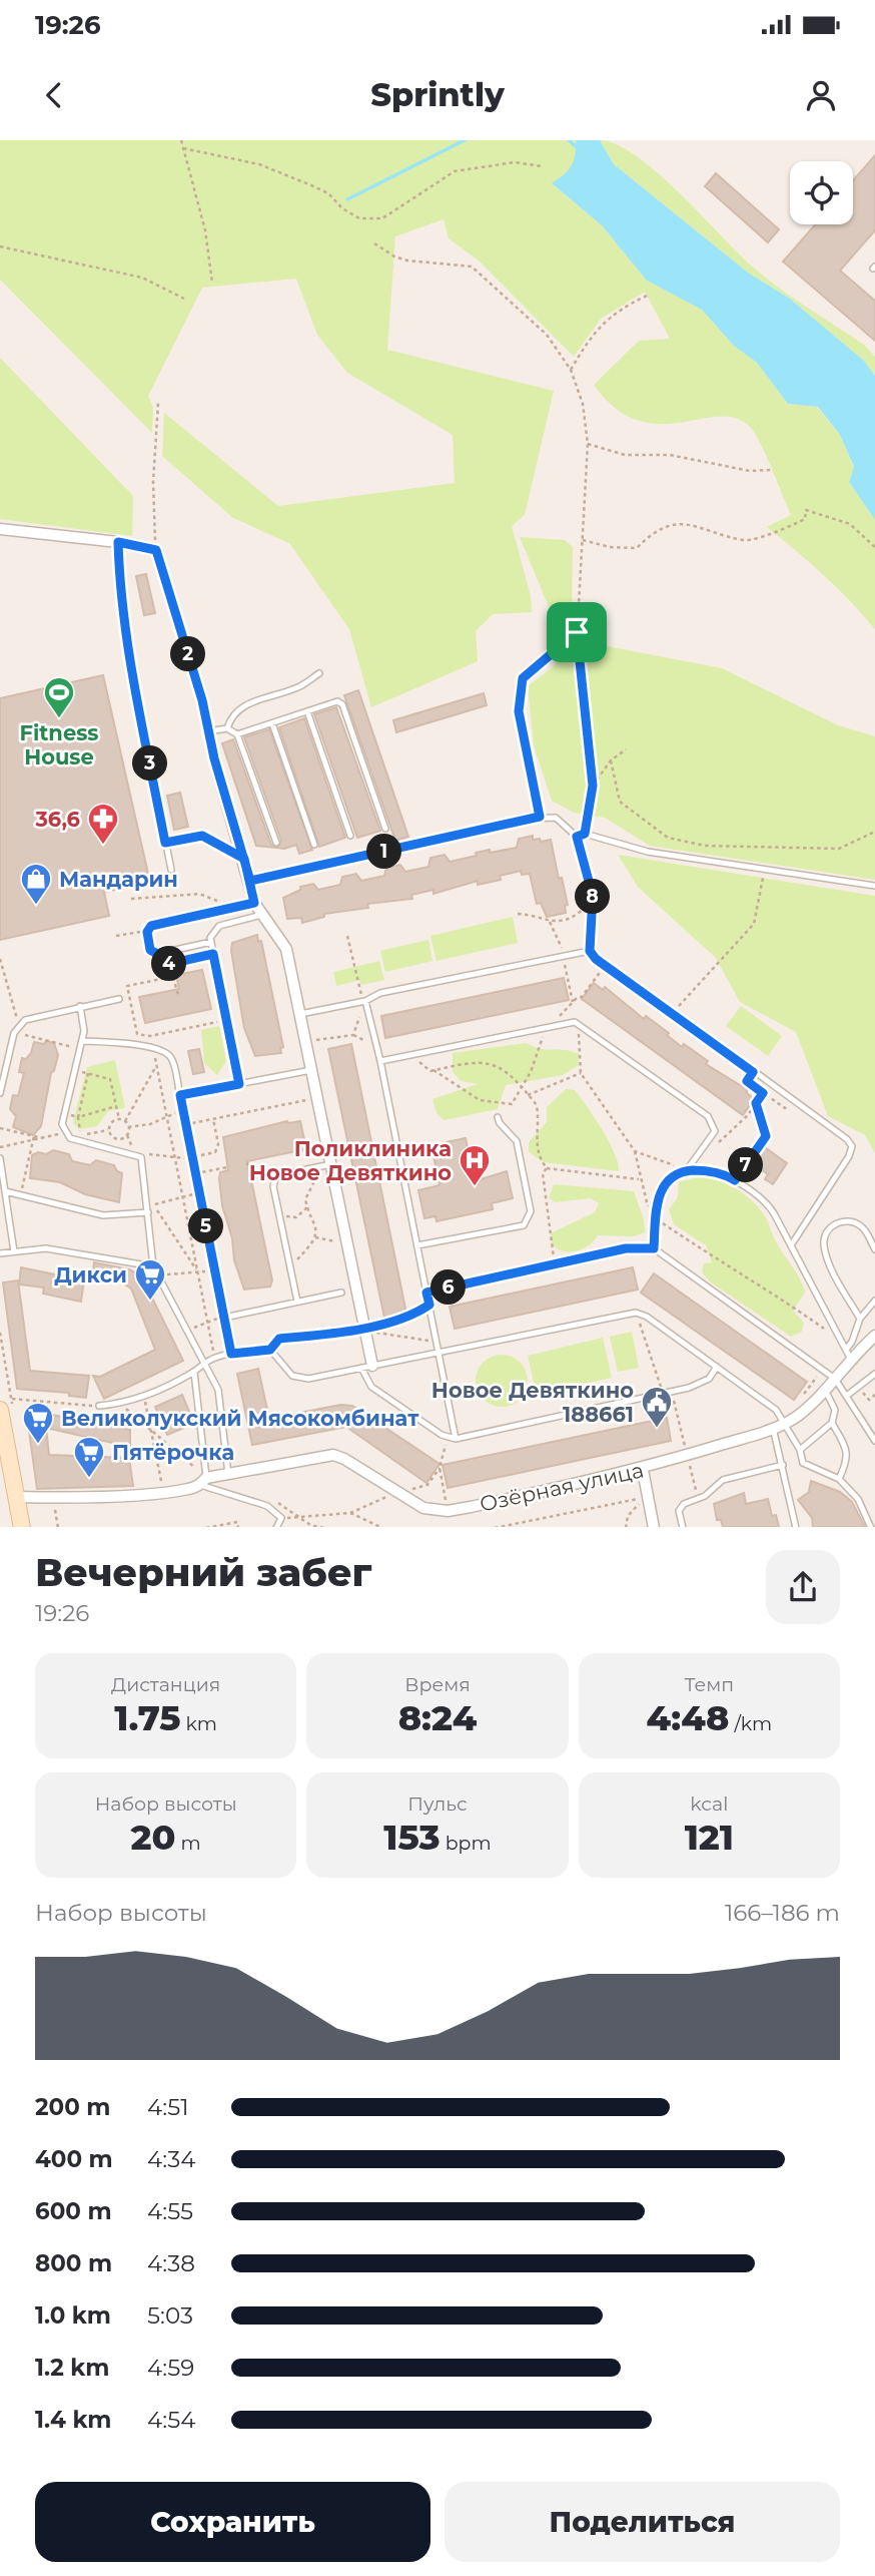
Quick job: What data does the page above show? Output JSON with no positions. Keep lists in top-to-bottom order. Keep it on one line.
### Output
{"streets":{"street":["Озёрная улица"]},"places":{"sports":["Fitness House"],"pharmacy":["36,6"],"shop":["Мандарин"],"hospital":["Поликлиника Новое Девяткино"],"supermarket":["Дикси","Великолукский Мясокомбинат","Пятёрочка"],"public building":["Новое Девяткино 188661"]},"page":{"status":"19:26","header":"Sprintly","pins":["2","3","1","8","4","7","5","6"],"heading":["Вечерний забег","19:26"],"stats":[["Дистанция","1.75 km"],["Время","8:24"],["Темп","4:48 /km"],["Набор высоты","20 m"],["Пульс","153 bpm"],["kcal","121"]],"chart":["Набор высоты","166–186 m"],"list":[{"name":"200 m","note":"4:51"},{"name":"400 m","note":"4:34"},{"name":"600 m","note":"4:55"},{"name":"800 m","note":"4:38"},{"name":"1.0 km","note":"5:03"},{"name":"1.2 km","note":"4:59"},{"name":"1.4 km","note":"4:54"}],"buttons":["Сохранить","Поделиться"]}}
